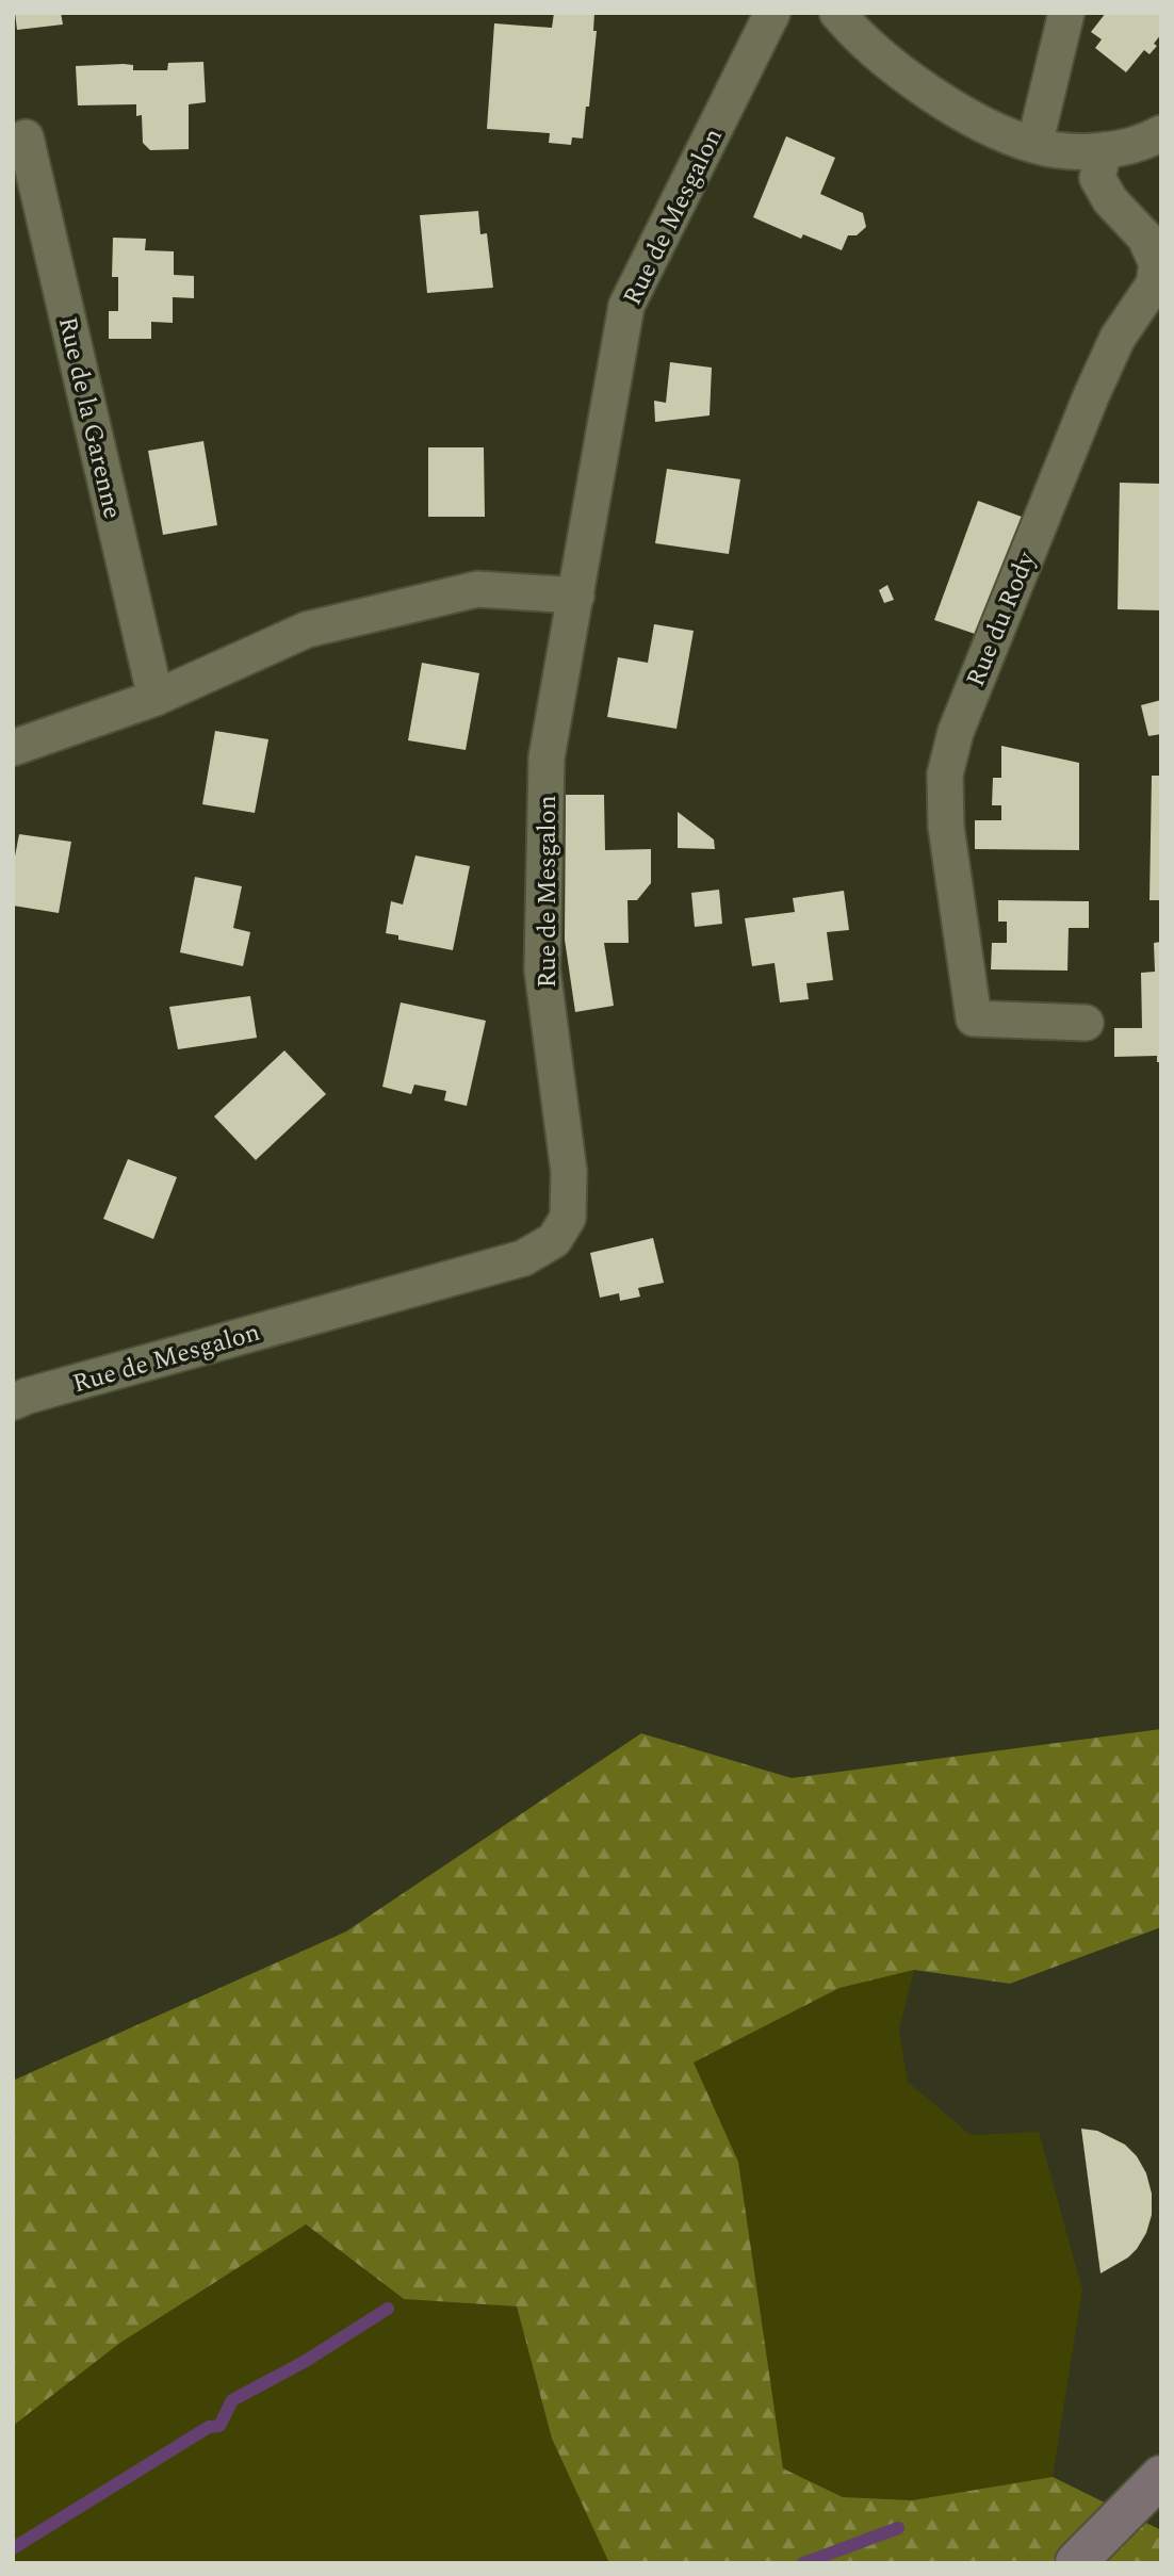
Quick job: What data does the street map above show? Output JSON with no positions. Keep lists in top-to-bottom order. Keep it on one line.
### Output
{"streets":{"street":["Rue de Mesgalon","Rue de la Garenne","Rue du Rody"]}}
